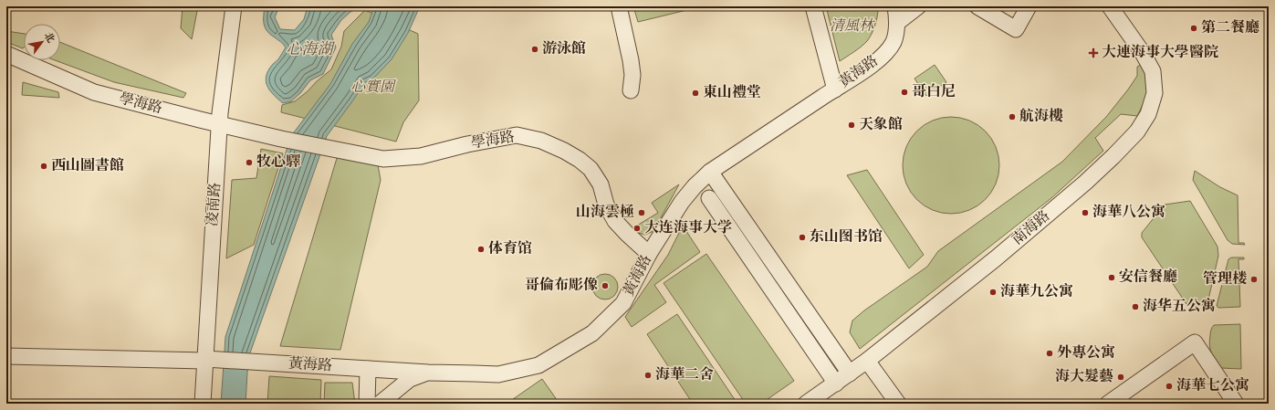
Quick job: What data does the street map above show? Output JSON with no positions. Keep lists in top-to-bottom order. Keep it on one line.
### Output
{"streets":{"street":["黃海路","學海路","凌南路","南海路"]},"crossings":[["黃海路","學海路"],["黃海路","凌南路"],["學海路","凌南路"]],"water":["心海湖"],"parks":["清風林","心實園"],"places":{"other":["第二餐廳","游泳館","哥白尼","東山禮堂","航海樓","天象館","牧心驛","西山圖書館","山海雲極","海華八公寓","大连海事大学","东山图书馆","体育馆","安信餐廳","管理楼","哥倫布彫像","海華九公寓","海华五公寓","外專公寓","海華二舍","海大髮藝","海華七公寓"],"health":["大連海事大學醫院"]},"north":"top right"}
